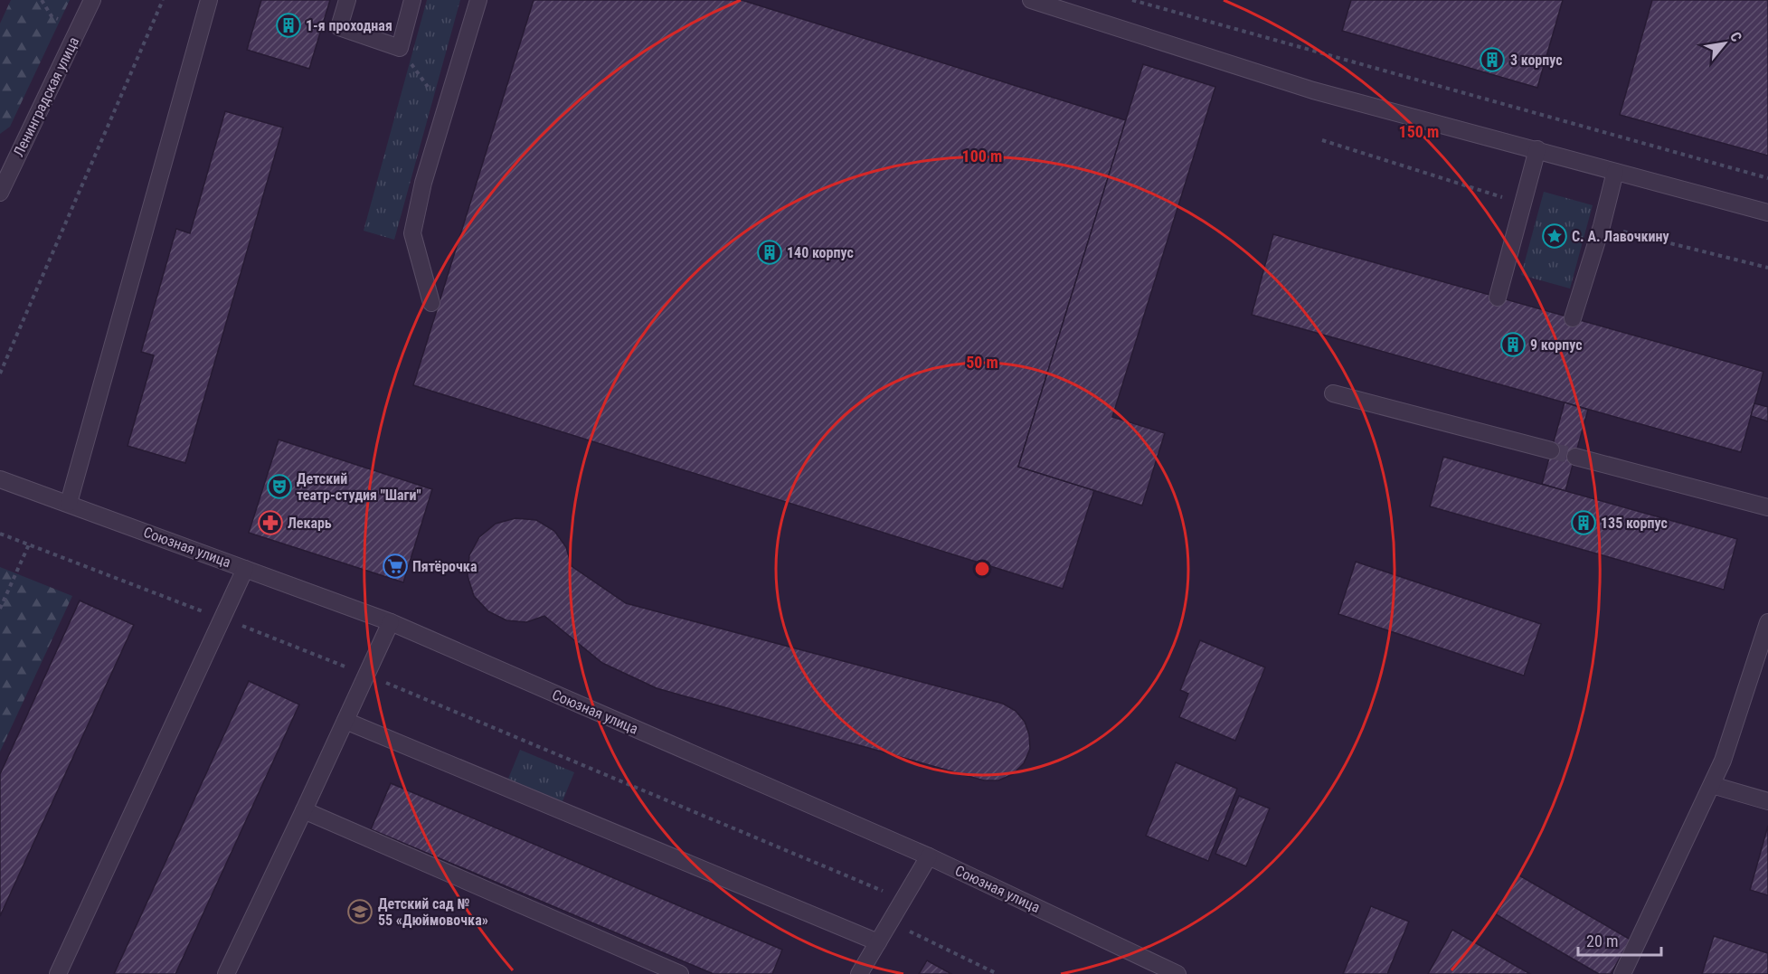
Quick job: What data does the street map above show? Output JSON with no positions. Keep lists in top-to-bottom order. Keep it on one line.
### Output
{"streets":{"street":["Ленинградская улица","Союзная улица"]},"places":{"building":["1-я проходная","3 корпус","140 корпус","9 корпус","135 корпус"],"place":["С. А. Лавочкину"],"theatre":["Детский театр-студия \"Шаги\""],"pharmacy":["Лекарь"],"supermarket":["Пятёрочка"],"school or university":["Детский сад № 55 «Дюймовочка»"]},"scale_bar":"20 m","north":"top right","rings":["150 m","100 m","50 m"]}
